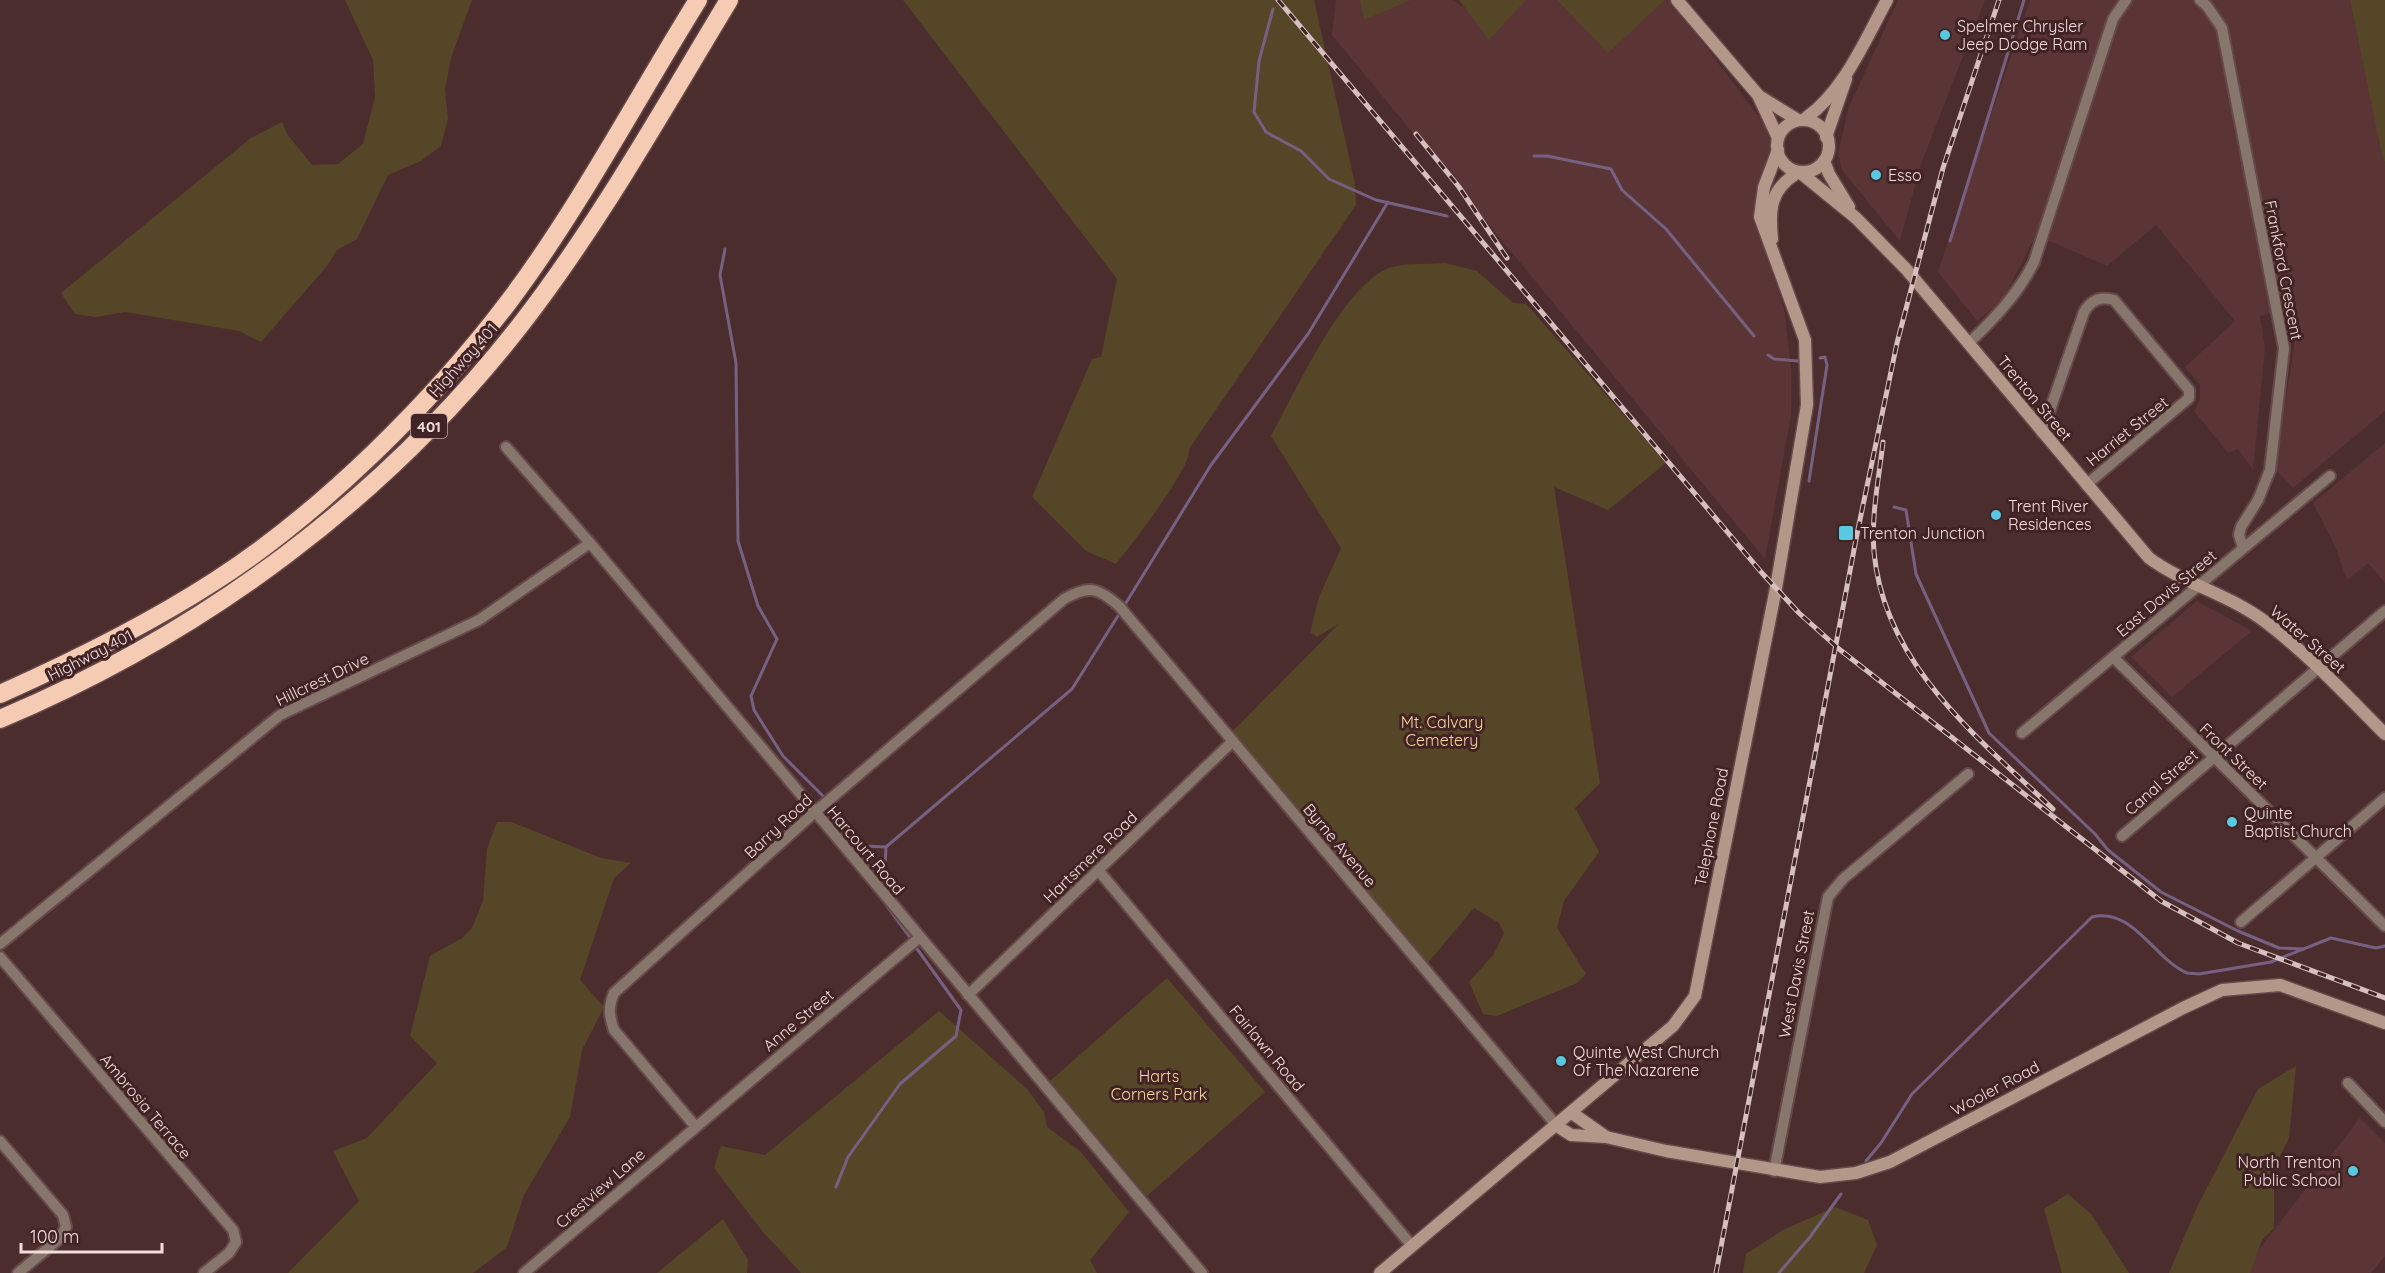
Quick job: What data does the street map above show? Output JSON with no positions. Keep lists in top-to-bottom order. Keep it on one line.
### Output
{"streets":{"highway":["Highway 401","401"],"street":["Frankford Crescent","Trenton Street","Harriet Street","East Davis Street","Water Street","Hillcrest Drive","Front Street","Canal Street","Barry Road","Telephone Road","Byrne Avenue","Harcourt Road","Hartsmere Road","West Davis Street","Anne Street","Fairlawn Road","Wooler Road","Ambrosia Terrace","Crestview Lane"]},"crossings":[["Frankford Crescent","East Davis Street"],["Trenton Street","Harriet Street"],["Trenton Street","East Davis Street"],["Trenton Street","Water Street"],["Trenton Street","Telephone Road"],["East Davis Street","Water Street"],["East Davis Street","Front Street"],["Water Street","Canal Street"],["Hillcrest Drive","Harcourt Road"],["Front Street","Canal Street"],["Barry Road","Byrne Avenue"],["Barry Road","Harcourt Road"],["Barry Road","Anne Street"],["Barry Road","Crestview Lane"],["Telephone Road","Byrne Avenue"],["Telephone Road","Fairlawn Road"],["Telephone Road","Wooler Road"],["Byrne Avenue","Hartsmere Road"],["Byrne Avenue","Wooler Road"],["Harcourt Road","Hartsmere Road"],["Harcourt Road","Anne Street"],["Hartsmere Road","Fairlawn Road"],["West Davis Street","Wooler Road"],["Anne Street","Crestview Lane"]],"parks":["Mt. Calvary Cemetery","Harts Corners Park"],"places":{"other":["Spelmer Chrysler Jeep Dodge Ram","Esso","Trent River Residences","Quinte Baptist Church","Quinte West Church Of The Nazarene","North Trenton Public School"],"transit":["Trenton Junction"]},"scale_bar":"100 m"}
